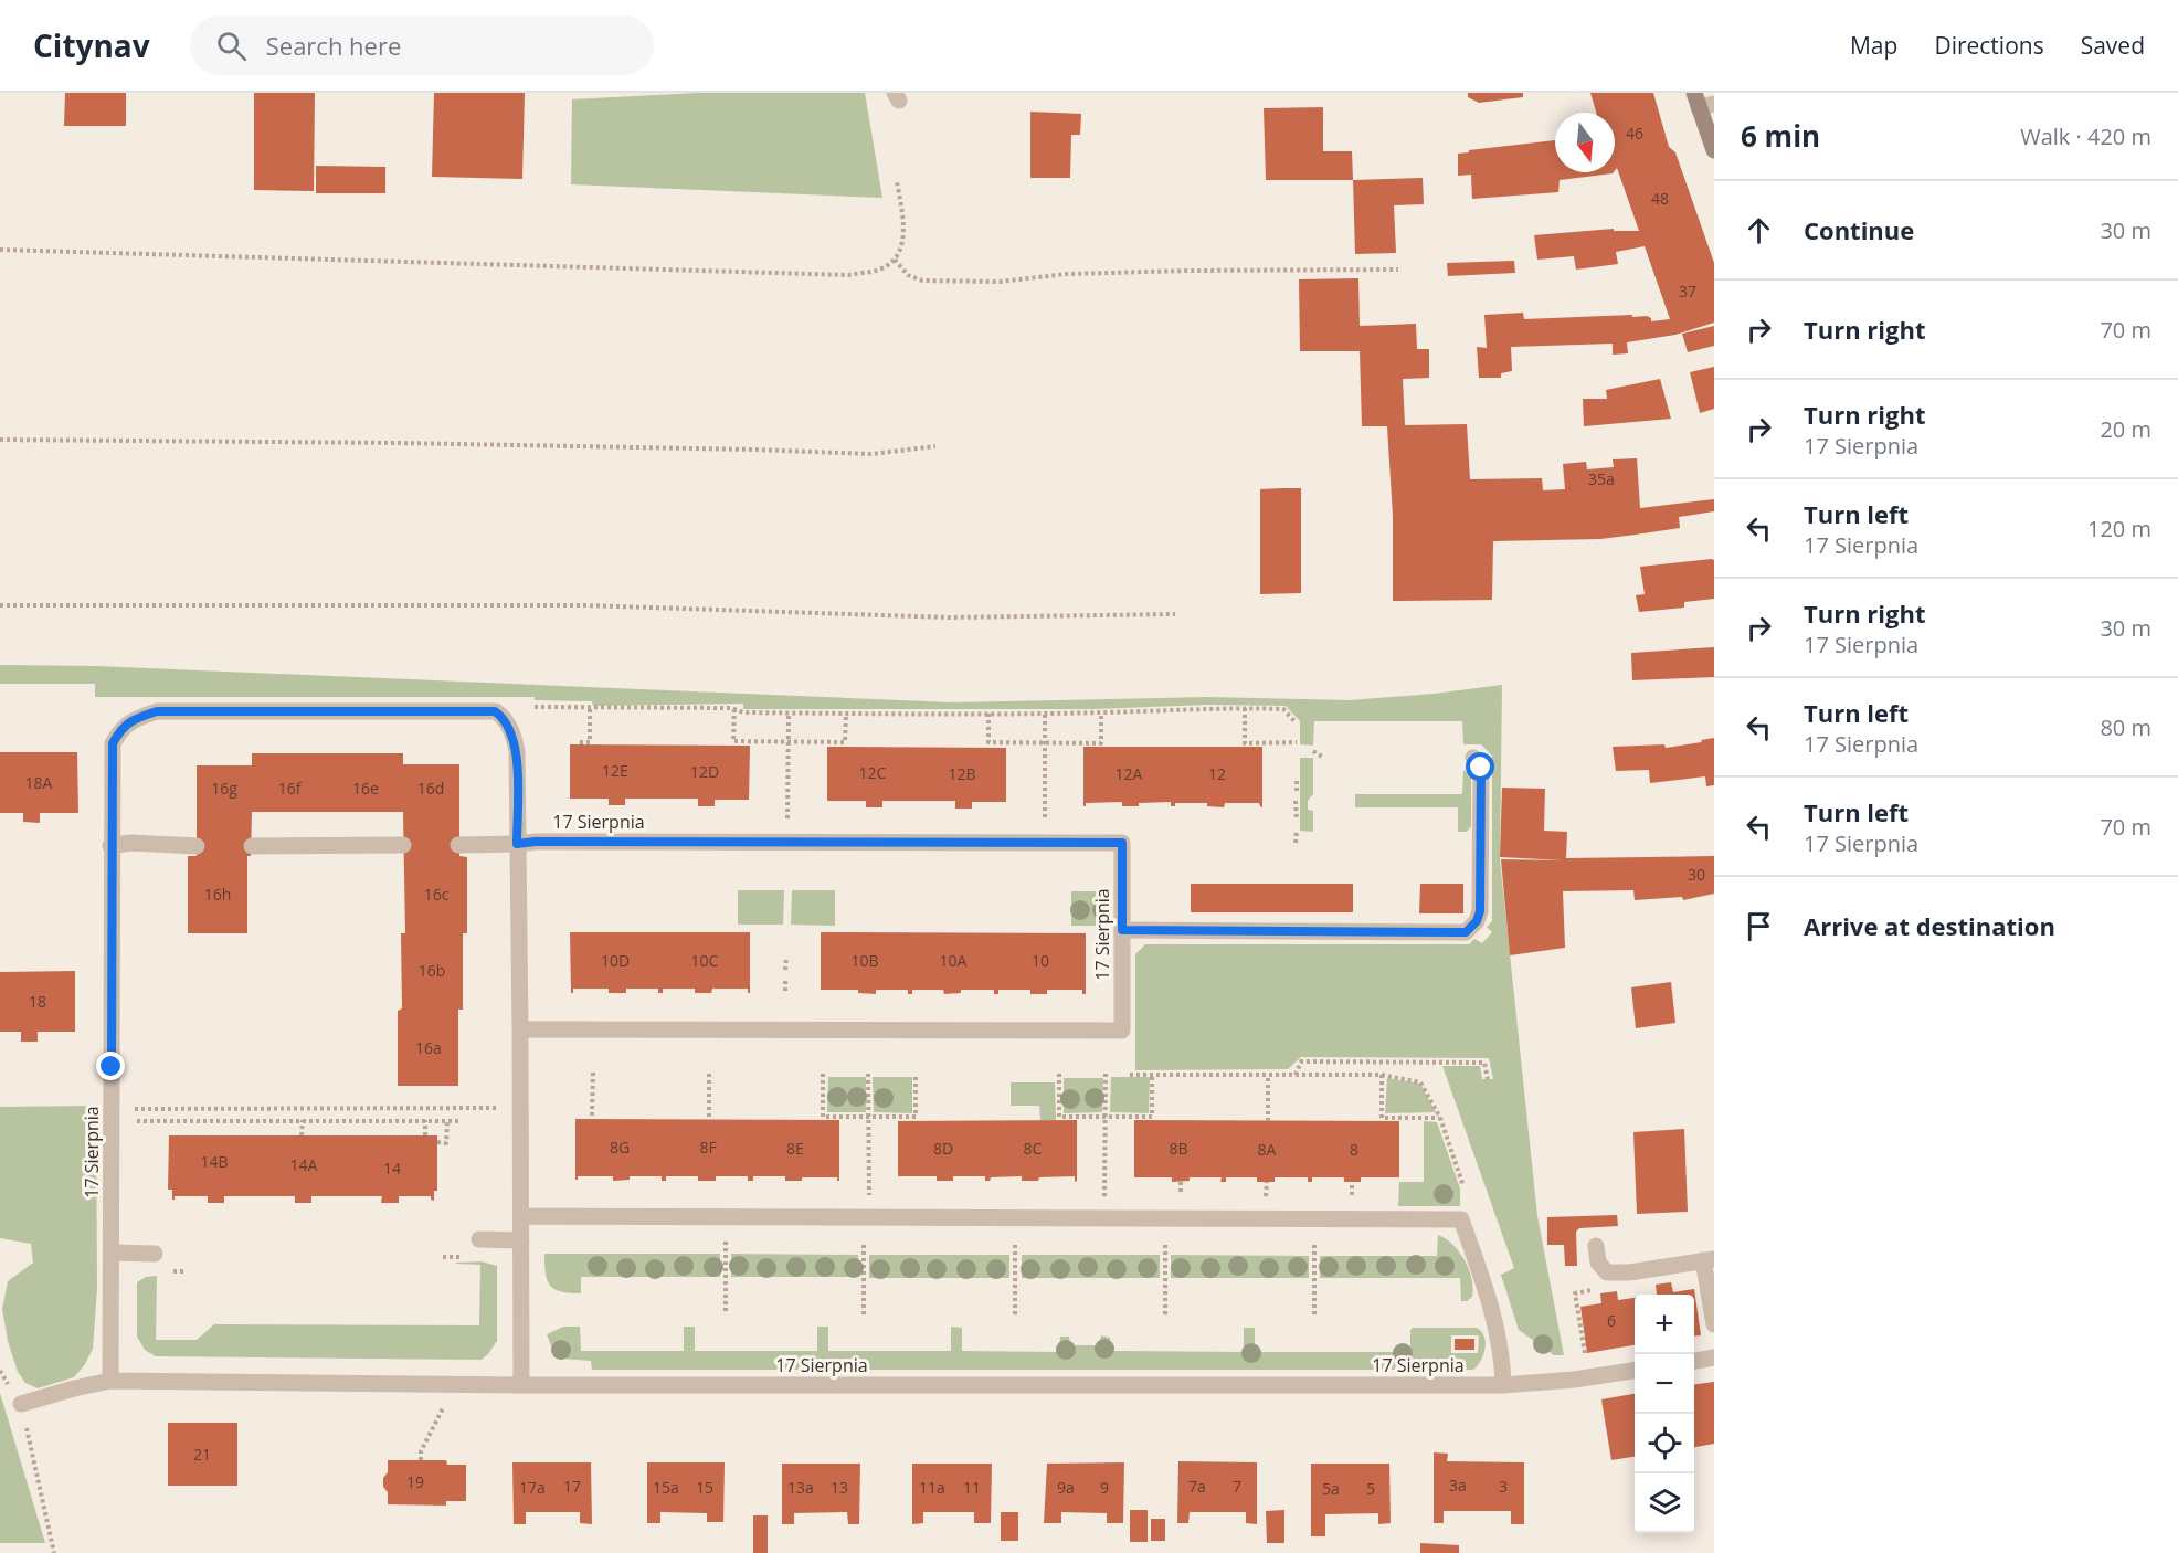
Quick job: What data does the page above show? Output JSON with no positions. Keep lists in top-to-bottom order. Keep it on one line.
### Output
{"streets":{"street":["17 Sierpnia"]},"house_numbers":["46","48","37","35a","12E","12D","12C","12B","12A","12","18A","16g","16f","16e","16d","30","16h","16c","10D","10C","10B","10A","10","16b","18","16a","8G","8F","8E","8D","8C","8B","8A","8","14B","14A","14","6","21","19","3a","17","7a","7","3","17a","15a","15","13a","13","11a","11","9a","9","5a","5"],"north":"bottom","page":{"header":"Citynav","search":"Search here","nav":["Map","Directions","Saved"],"heading":["6 min","Walk · 420 m"],"list":[["Continue","30 m"],["Turn right","70 m"],["Turn right","17 Sierpnia","20 m"],["Turn left","17 Sierpnia","120 m"],["Turn right","17 Sierpnia","30 m"],["Turn left","17 Sierpnia","80 m"],["Turn left","17 Sierpnia","70 m"],"Arrive at destination"],"map_buttons":["+","−"]}}
